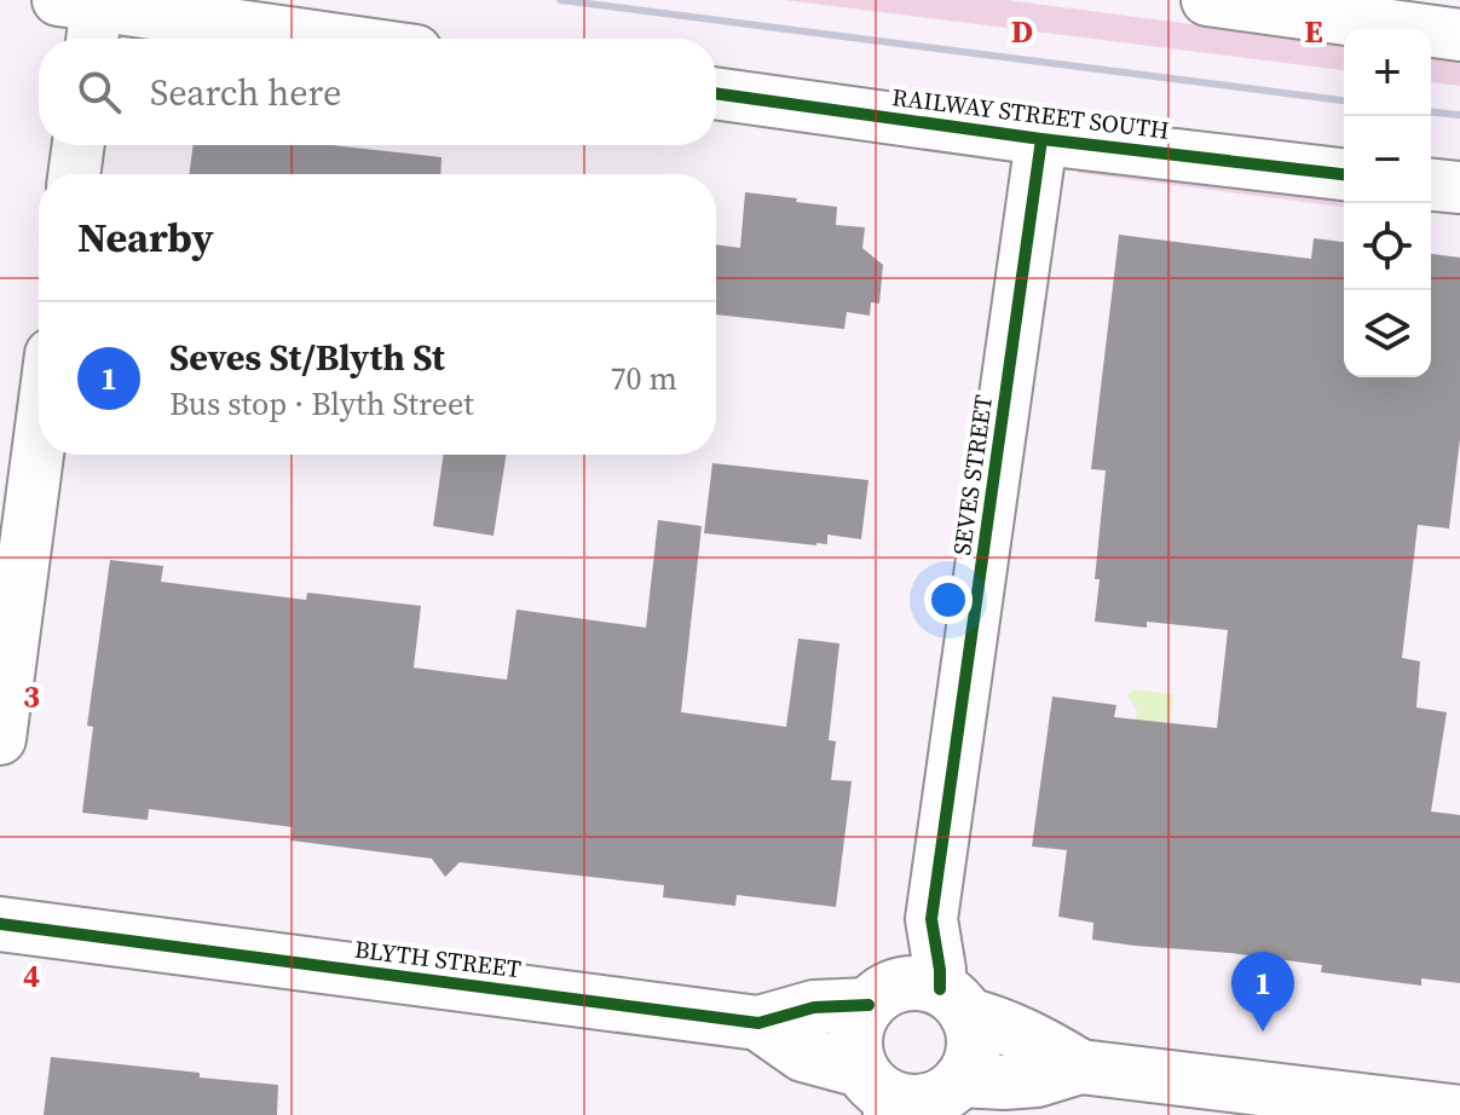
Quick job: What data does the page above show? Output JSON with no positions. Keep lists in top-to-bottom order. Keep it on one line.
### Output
{"streets":{"street":["RAILWAY STREET SOUTH","SEVES STREET","BLYTH STREET"]},"crossings":[["RAILWAY STREET SOUTH","SEVES STREET"],["SEVES STREET","BLYTH STREET"]],"page":{"map_buttons":["+","−"],"search":"Search here","heading":"Nearby","list":[{"mark":"1","name":"Seves St/Blyth St","note":"Bus stop · Blyth Street","value":"70 m"}],"pins":"1"},"grid":{"columns":["D","E"],"rows":["3","4"]}}
